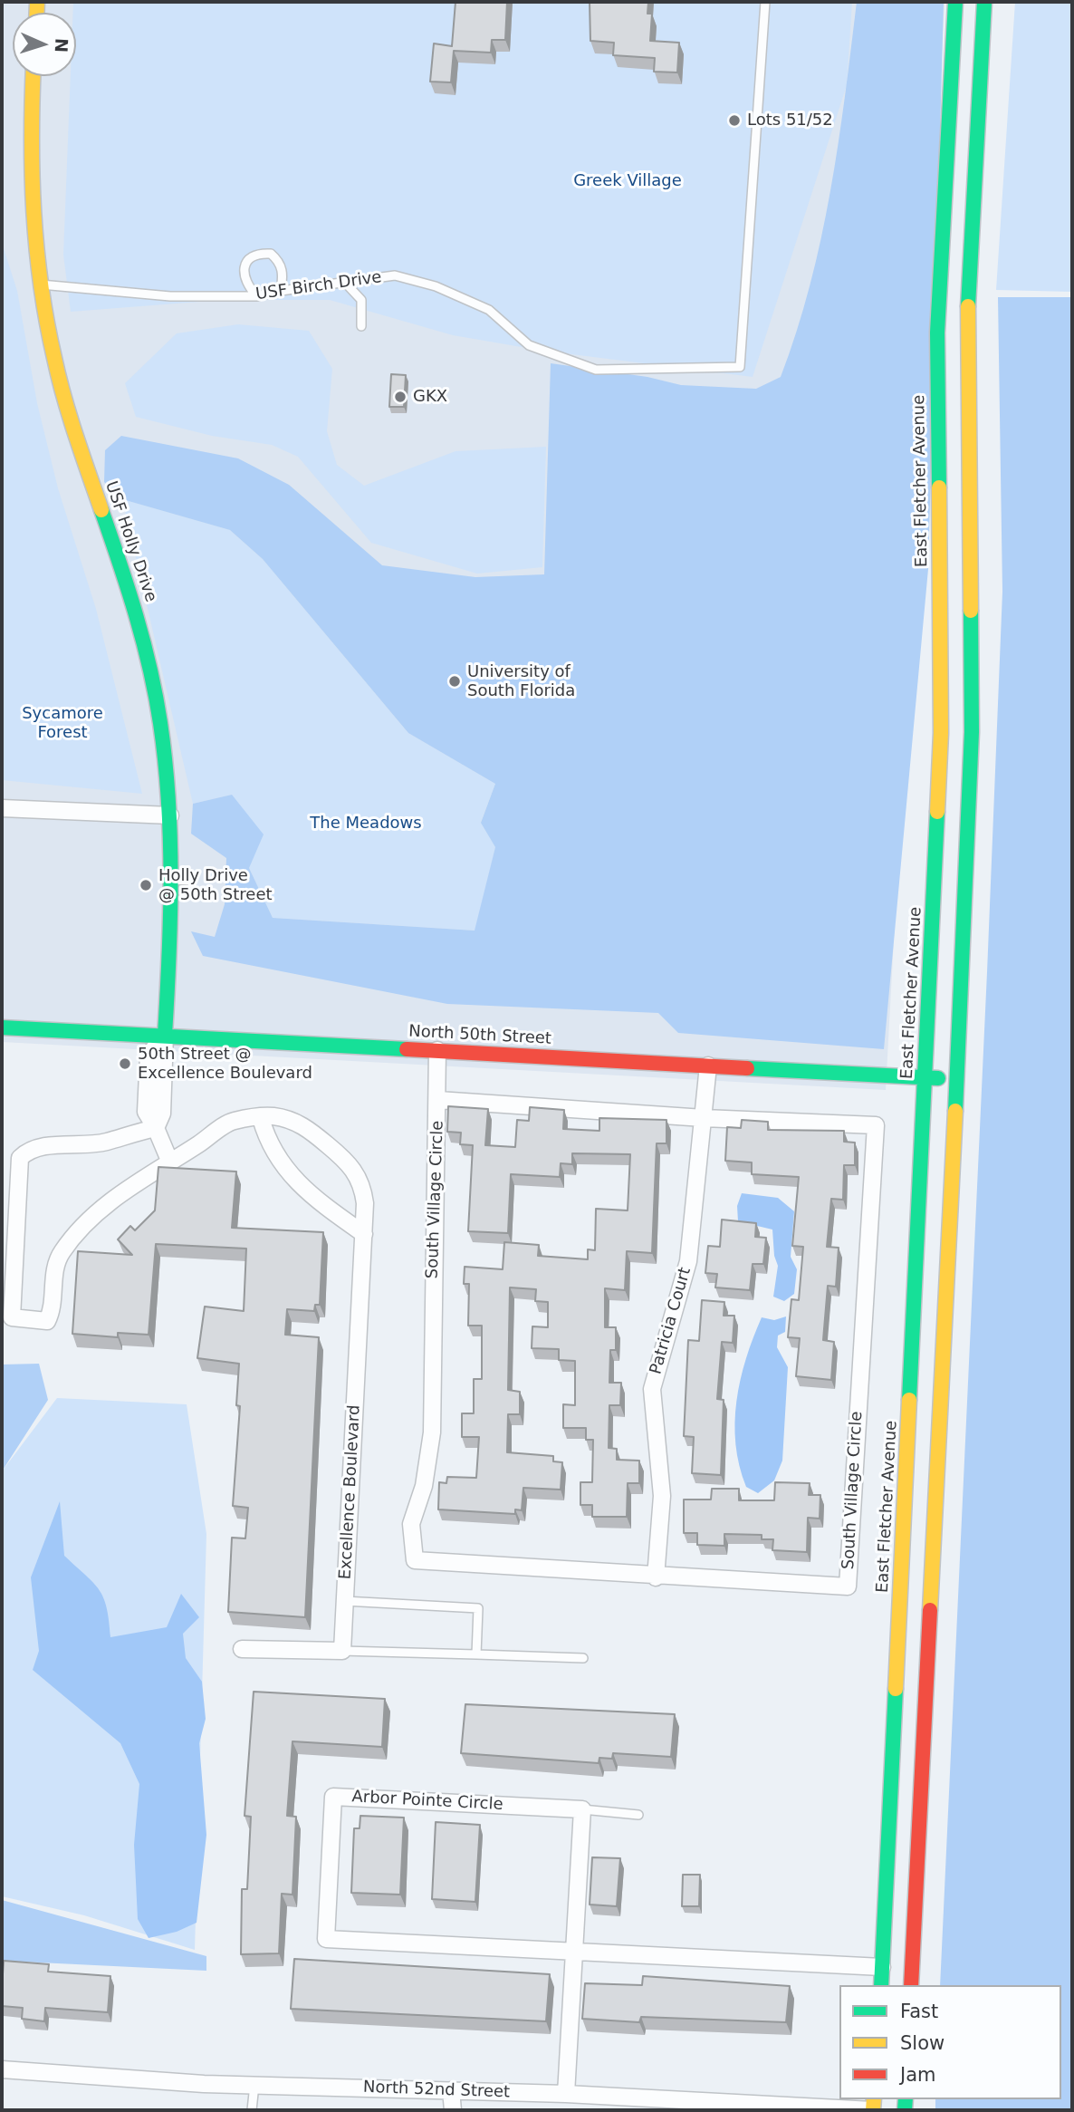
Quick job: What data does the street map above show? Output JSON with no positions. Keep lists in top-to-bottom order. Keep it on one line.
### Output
{"streets":{"main road":["East Fletcher Avenue","USF Holly Drive","North 50th Street"],"street":["South Village Circle","Patricia Court","Excellence Boulevard","Arbor Pointe Circle","North 52nd Street"],"lane":["USF Birch Drive"]},"crossings":[["USF Birch Drive","USF Holly Drive"],["East Fletcher Avenue","North 50th Street"],["East Fletcher Avenue","Arbor Pointe Circle"],["USF Holly Drive","North 50th Street"],["North 50th Street","South Village Circle"],["North 50th Street","Patricia Court"],["South Village Circle","Patricia Court"]],"parks":["Greek Village","Sycamore Forest","The Meadows"],"places":["Lots 51/52","GKX","University of South Florida","Holly Drive @ 50th Street","50th Street @ Excellence Boulevard"],"legend":["Fast","Slow","Jam"],"north":"right"}
